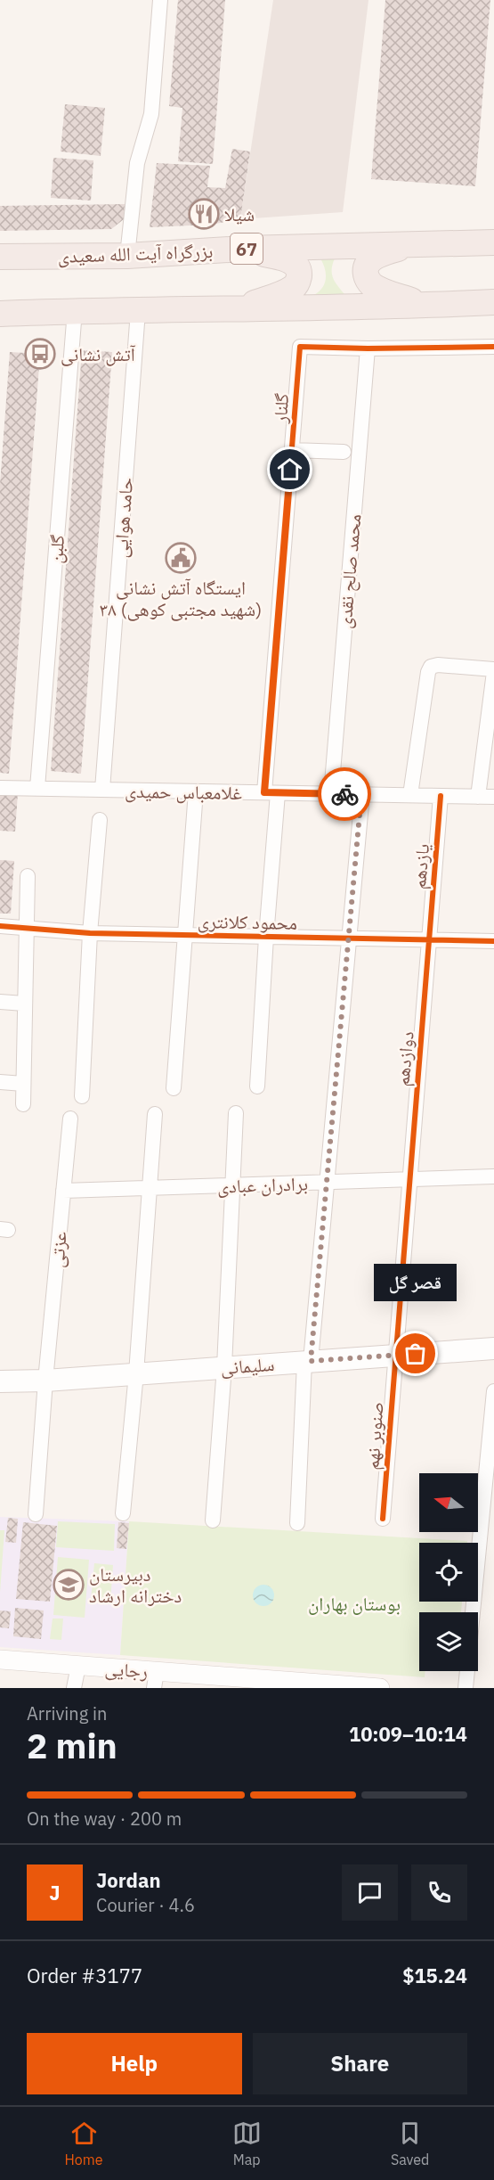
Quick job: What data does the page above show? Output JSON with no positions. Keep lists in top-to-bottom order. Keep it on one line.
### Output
{"streets":{"highway":["67","بزرگراه آیت الله سعیدی"],"main road":["سلیمانی"],"street":["گلنار","حامد هوایی","گلبن","محمد صالح نقدی","غلامعباس حمیدی","یازدهم","محمود کلانتری","دوازدهم","برادران عبادی","عزتی","صنوبر نهم","رجایی"]},"crossings":[["گلنار","محمد صالح نقدی"],["گلنار","غلامعباس حمیدی"],["گلنار","محمود کلانتری"],["حامد هوایی","غلامعباس حمیدی"],["گلبن","غلامعباس حمیدی"],["محمد صالح نقدی","غلامعباس حمیدی"],["غلامعباس حمیدی","یازدهم"],["یازدهم","محمود کلانتری"],["یازدهم","دوازدهم"],["محمود کلانتری","دوازدهم"],["دوازدهم","برادران عبادی"],["دوازدهم","سلیمانی"],["دوازدهم","صنوبر نهم"],["برادران عبادی","عزتی"],["عزتی","سلیمانی"],["سلیمانی","صنوبر نهم"]],"parks":["بوستان بهاران"],"places":{"restaurant":["شیلا"],"bus stop":["آتش نشانی"],"public building":["ایستگاه آتش نشانی ۳۸ (شهید مجتبی کوهی)"],"other":["قصر گل"],"school or university":["دبیرستان دخترانه ارشاد"]},"north":"left","page":{"bubble":"قصر گل","heading":["2 min","Arriving in","10:09–10:14"],"panel":["Jordan","Courier · 4.6","Order #3177","$15.24"],"bar":"On the way · 200 m","round":"J","buttons":["Help","Share"],"tabs":["Home","Map","Saved"]}}
